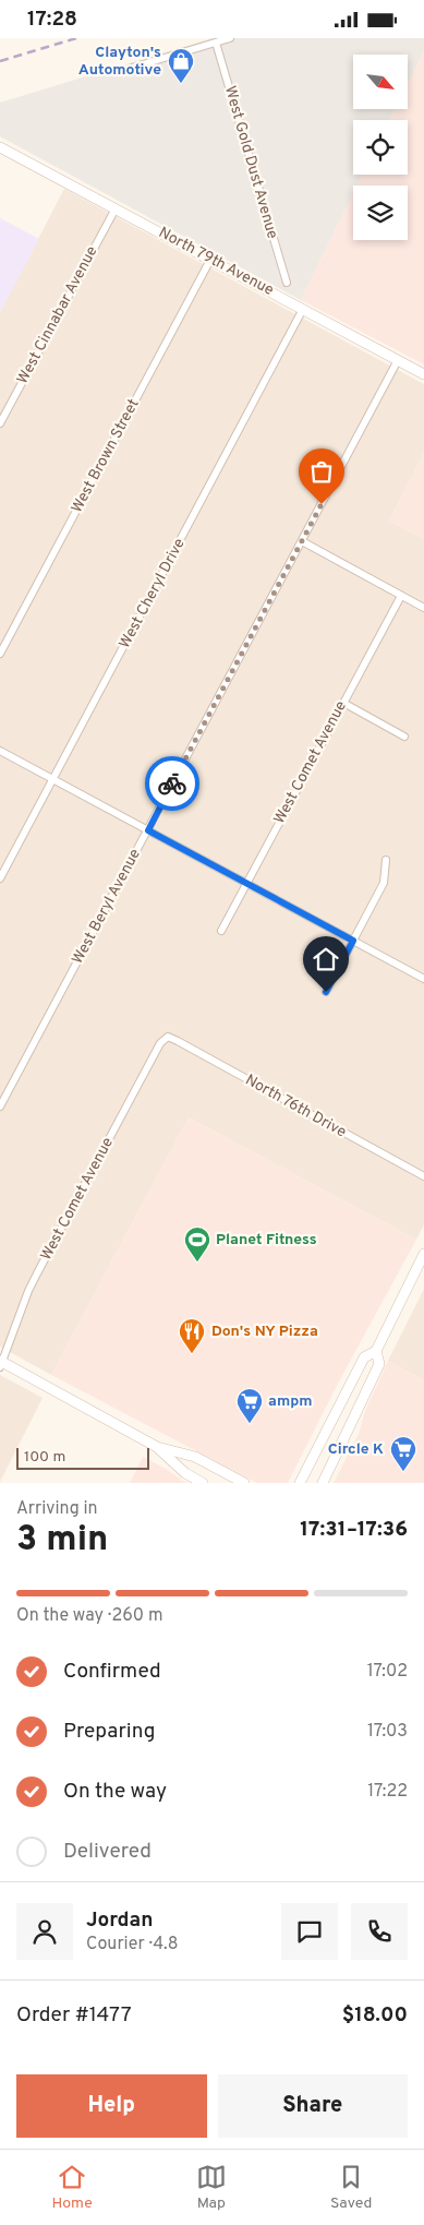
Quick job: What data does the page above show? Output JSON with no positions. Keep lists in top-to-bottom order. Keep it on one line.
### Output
{"streets":{"main road":["North 79th Avenue"],"street":["West Gold Dust Avenue","West Cinnabar Avenue","West Brown Street","West Cheryl Drive","West Comet Avenue","West Beryl Avenue","North 76th Drive"]},"crossings":[["North 79th Avenue","West Cinnabar Avenue"],["North 79th Avenue","West Brown Street"],["North 79th Avenue","West Cheryl Drive"],["North 79th Avenue","West Beryl Avenue"],["West Comet Avenue","North 76th Drive"]],"places":{"shop":["Clayton's Automotive"],"sports":["Planet Fitness"],"restaurant":["Don's NY Pizza"],"supermarket":["ampm","Circle K"]},"scale_bar":"100 m","north":"bottom right","page":{"status":"17:28","scale":"100 m","heading":["3 min","Arriving in","17:31–17:36"],"panel":["Jordan","Courier · 4.8","Order #1477","$18.00"],"bar":"On the way · 260 m","list":[["Confirmed","17:02"],["Preparing","17:03"],["On the way","17:22"],"Delivered"],"buttons":["Help","Share"],"tabs":["Home","Map","Saved"]}}
